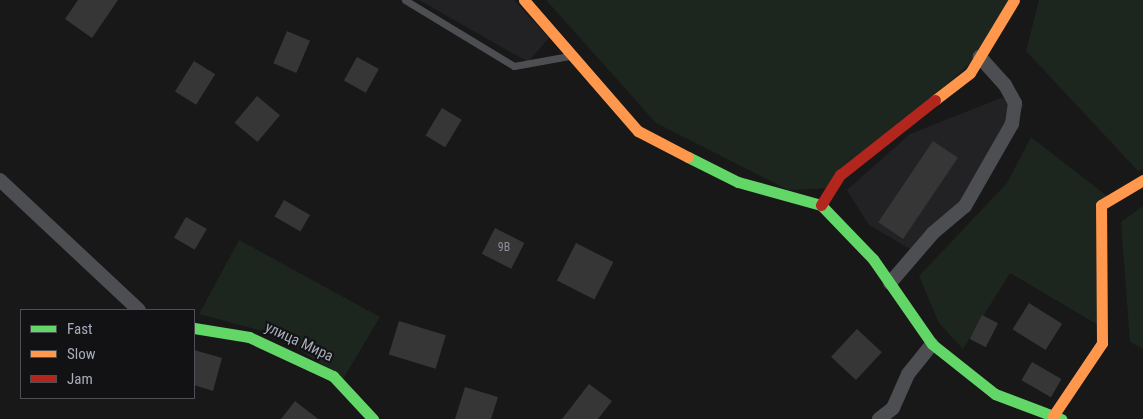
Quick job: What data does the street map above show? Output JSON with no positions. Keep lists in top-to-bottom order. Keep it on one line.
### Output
{"streets":{"street":["улица Мира"]},"house_numbers":["9В"],"legend":["Fast","Slow","Jam"]}
